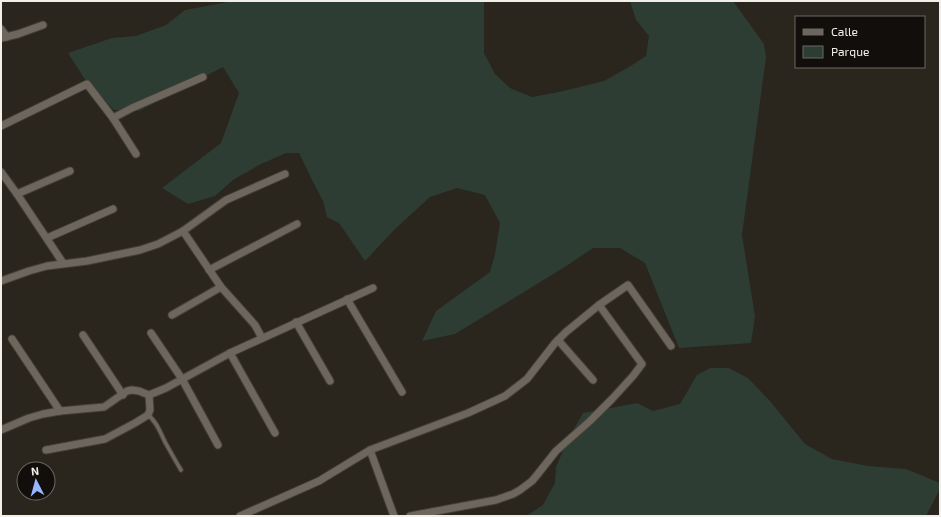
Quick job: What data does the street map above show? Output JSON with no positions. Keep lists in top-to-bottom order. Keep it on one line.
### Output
{"legend":["Calle","Parque"],"north":"top"}
